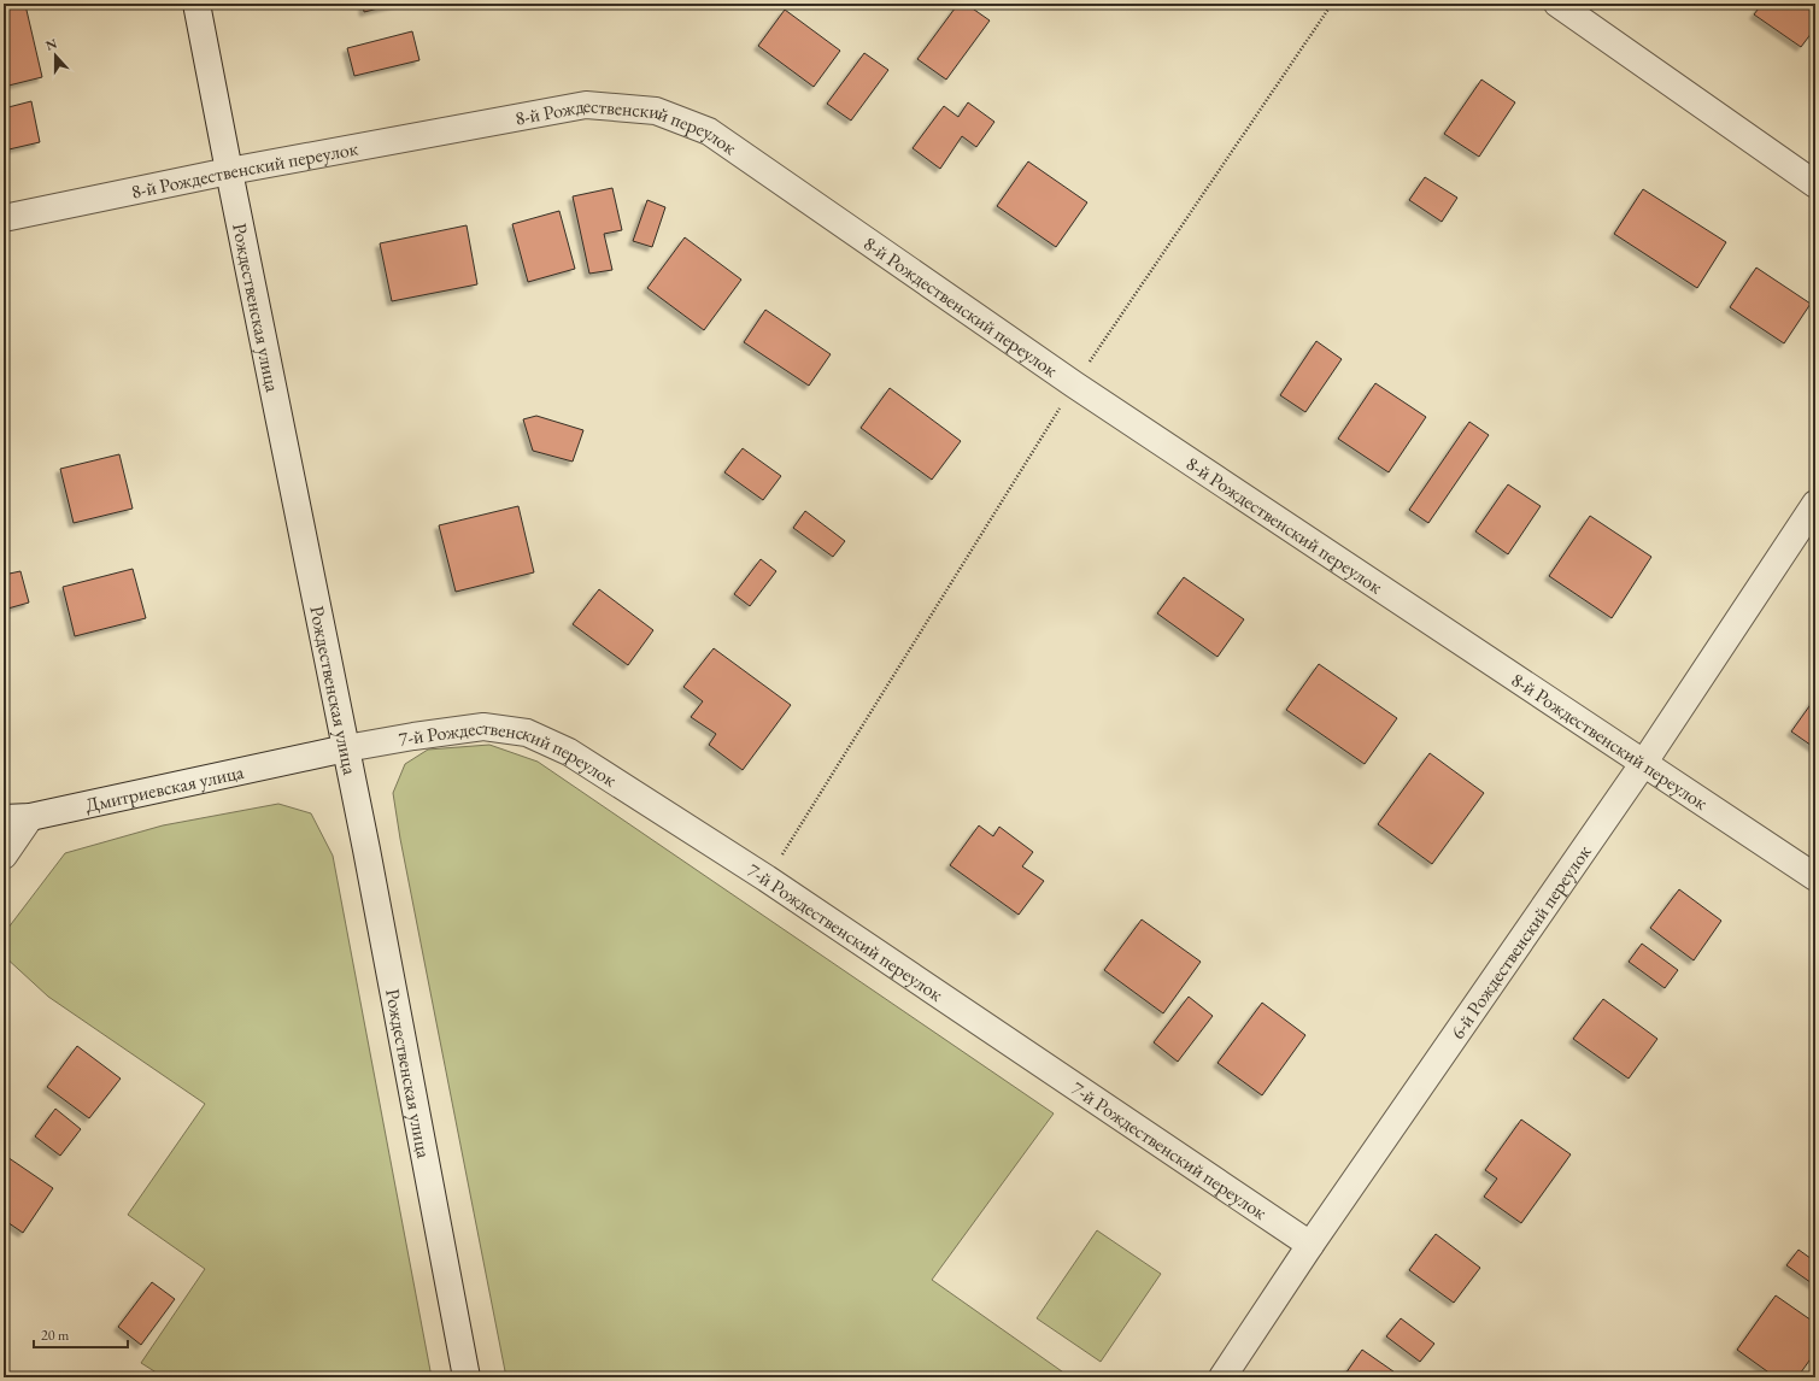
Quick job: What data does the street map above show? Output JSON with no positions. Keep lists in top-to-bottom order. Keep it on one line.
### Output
{"streets":{"street":["8-й Рождественский переулок","Рождественская улица","7-й Рождественский переулок","Дмитриевская улица","6-й Рождественский переулок"]},"crossings":[["8-й Рождественский переулок","Рождественская улица"],["8-й Рождественский переулок","6-й Рождественский переулок"],["Рождественская улица","7-й Рождественский переулок"],["Рождественская улица","Дмитриевская улица"],["7-й Рождественский переулок","Дмитриевская улица"],["7-й Рождественский переулок","6-й Рождественский переулок"]],"scale_bar":"20 m","north":"top"}
